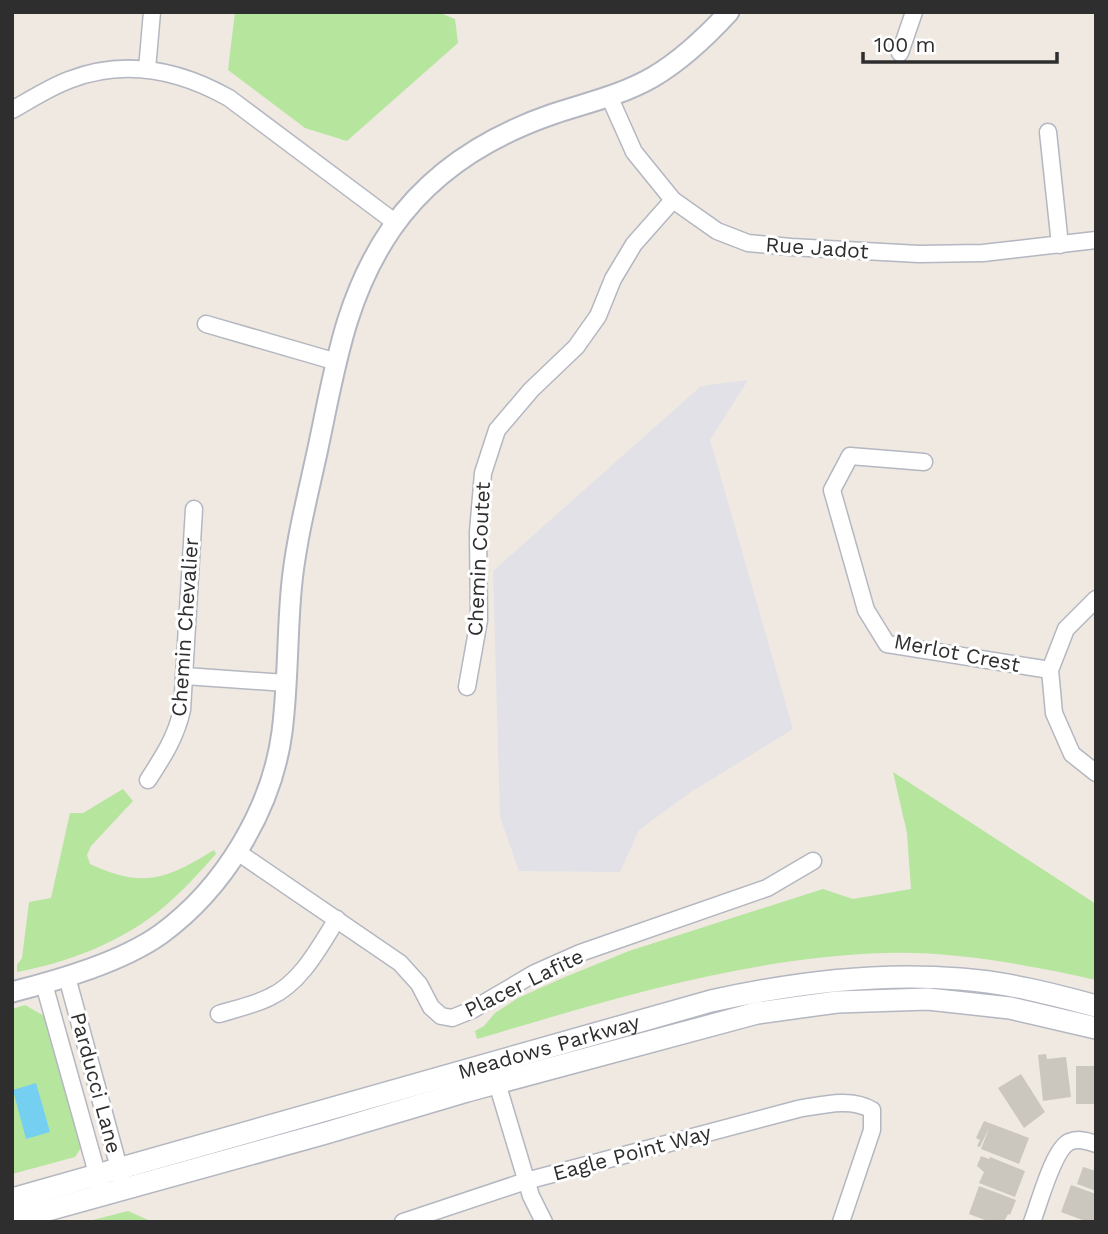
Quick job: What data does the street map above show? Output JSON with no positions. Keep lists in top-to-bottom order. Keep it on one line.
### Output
{"streets":{"main road":["Meadows Parkway"],"street":["Rue Jadot","Chemin Coutet","Chemin Chevalier","Merlot Crest","Placer Lafite","Parducci Lane","Eagle Point Way"]},"crossings":[["Rue Jadot","Chemin Coutet"],["Meadows Parkway","Parducci Lane"]],"scale_bar":"100 m"}
